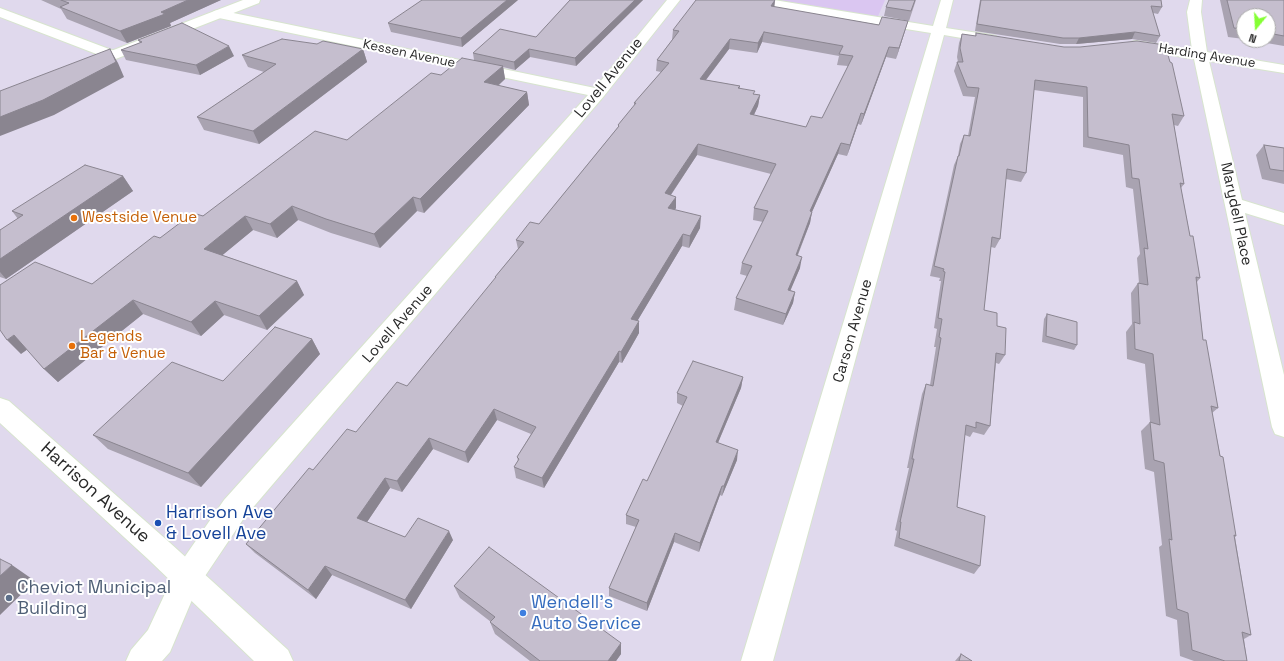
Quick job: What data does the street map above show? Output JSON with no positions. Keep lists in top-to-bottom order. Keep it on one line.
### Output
{"streets":{"street":["Kessen Avenue","Harding Avenue","Lovell Avenue","Marydell Place","Carson Avenue","Harrison Avenue"]},"crossings":[["Kessen Avenue","Lovell Avenue"],["Harding Avenue","Marydell Place"],["Lovell Avenue","Harrison Avenue"]],"places":["Westside Venue","Legends Bar & Venue","Harrison Ave & Lovell Ave","Cheviot Municipal Building","Wendell’s Auto Service"],"north":"bottom"}
